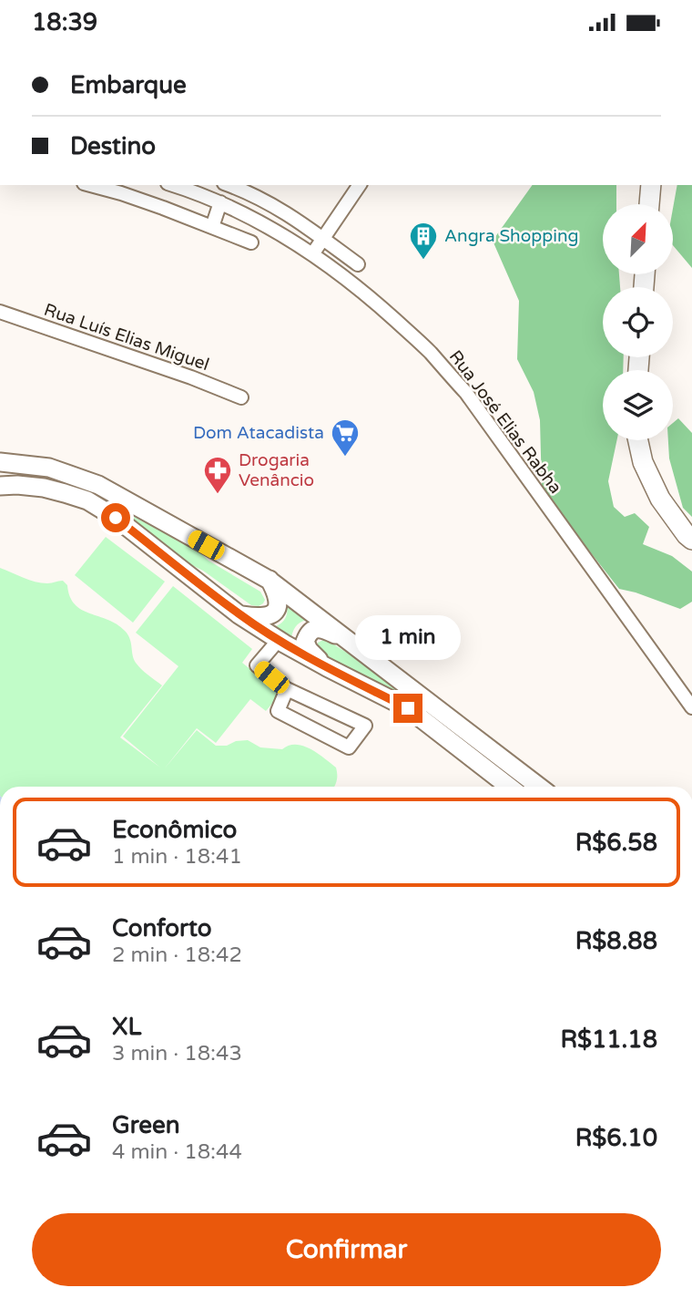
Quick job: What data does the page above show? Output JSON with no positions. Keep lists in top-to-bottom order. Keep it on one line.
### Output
{"streets":{"street":["Rua Luís Elias Miguel","Rua José Elias Rabha"]},"places":{"building":["Angra Shopping"],"supermarket":["Dom Atacadista"],"pharmacy":["Drogaria Venâncio"]},"north":"top right","page":{"status":"18:39","banner":["Embarque","Destino"],"bubble":"1 min","list":[{"name":"Econômico","note":"1 min · 18:41","value":"R$6.58"},{"name":"Conforto","note":"2 min · 18:42","value":"R$8.88"},{"name":"XL","note":"3 min · 18:43","value":"R$11.18"},{"name":"Green","note":"4 min · 18:44","value":"R$6.10"}],"buttons":"Confirmar"}}
